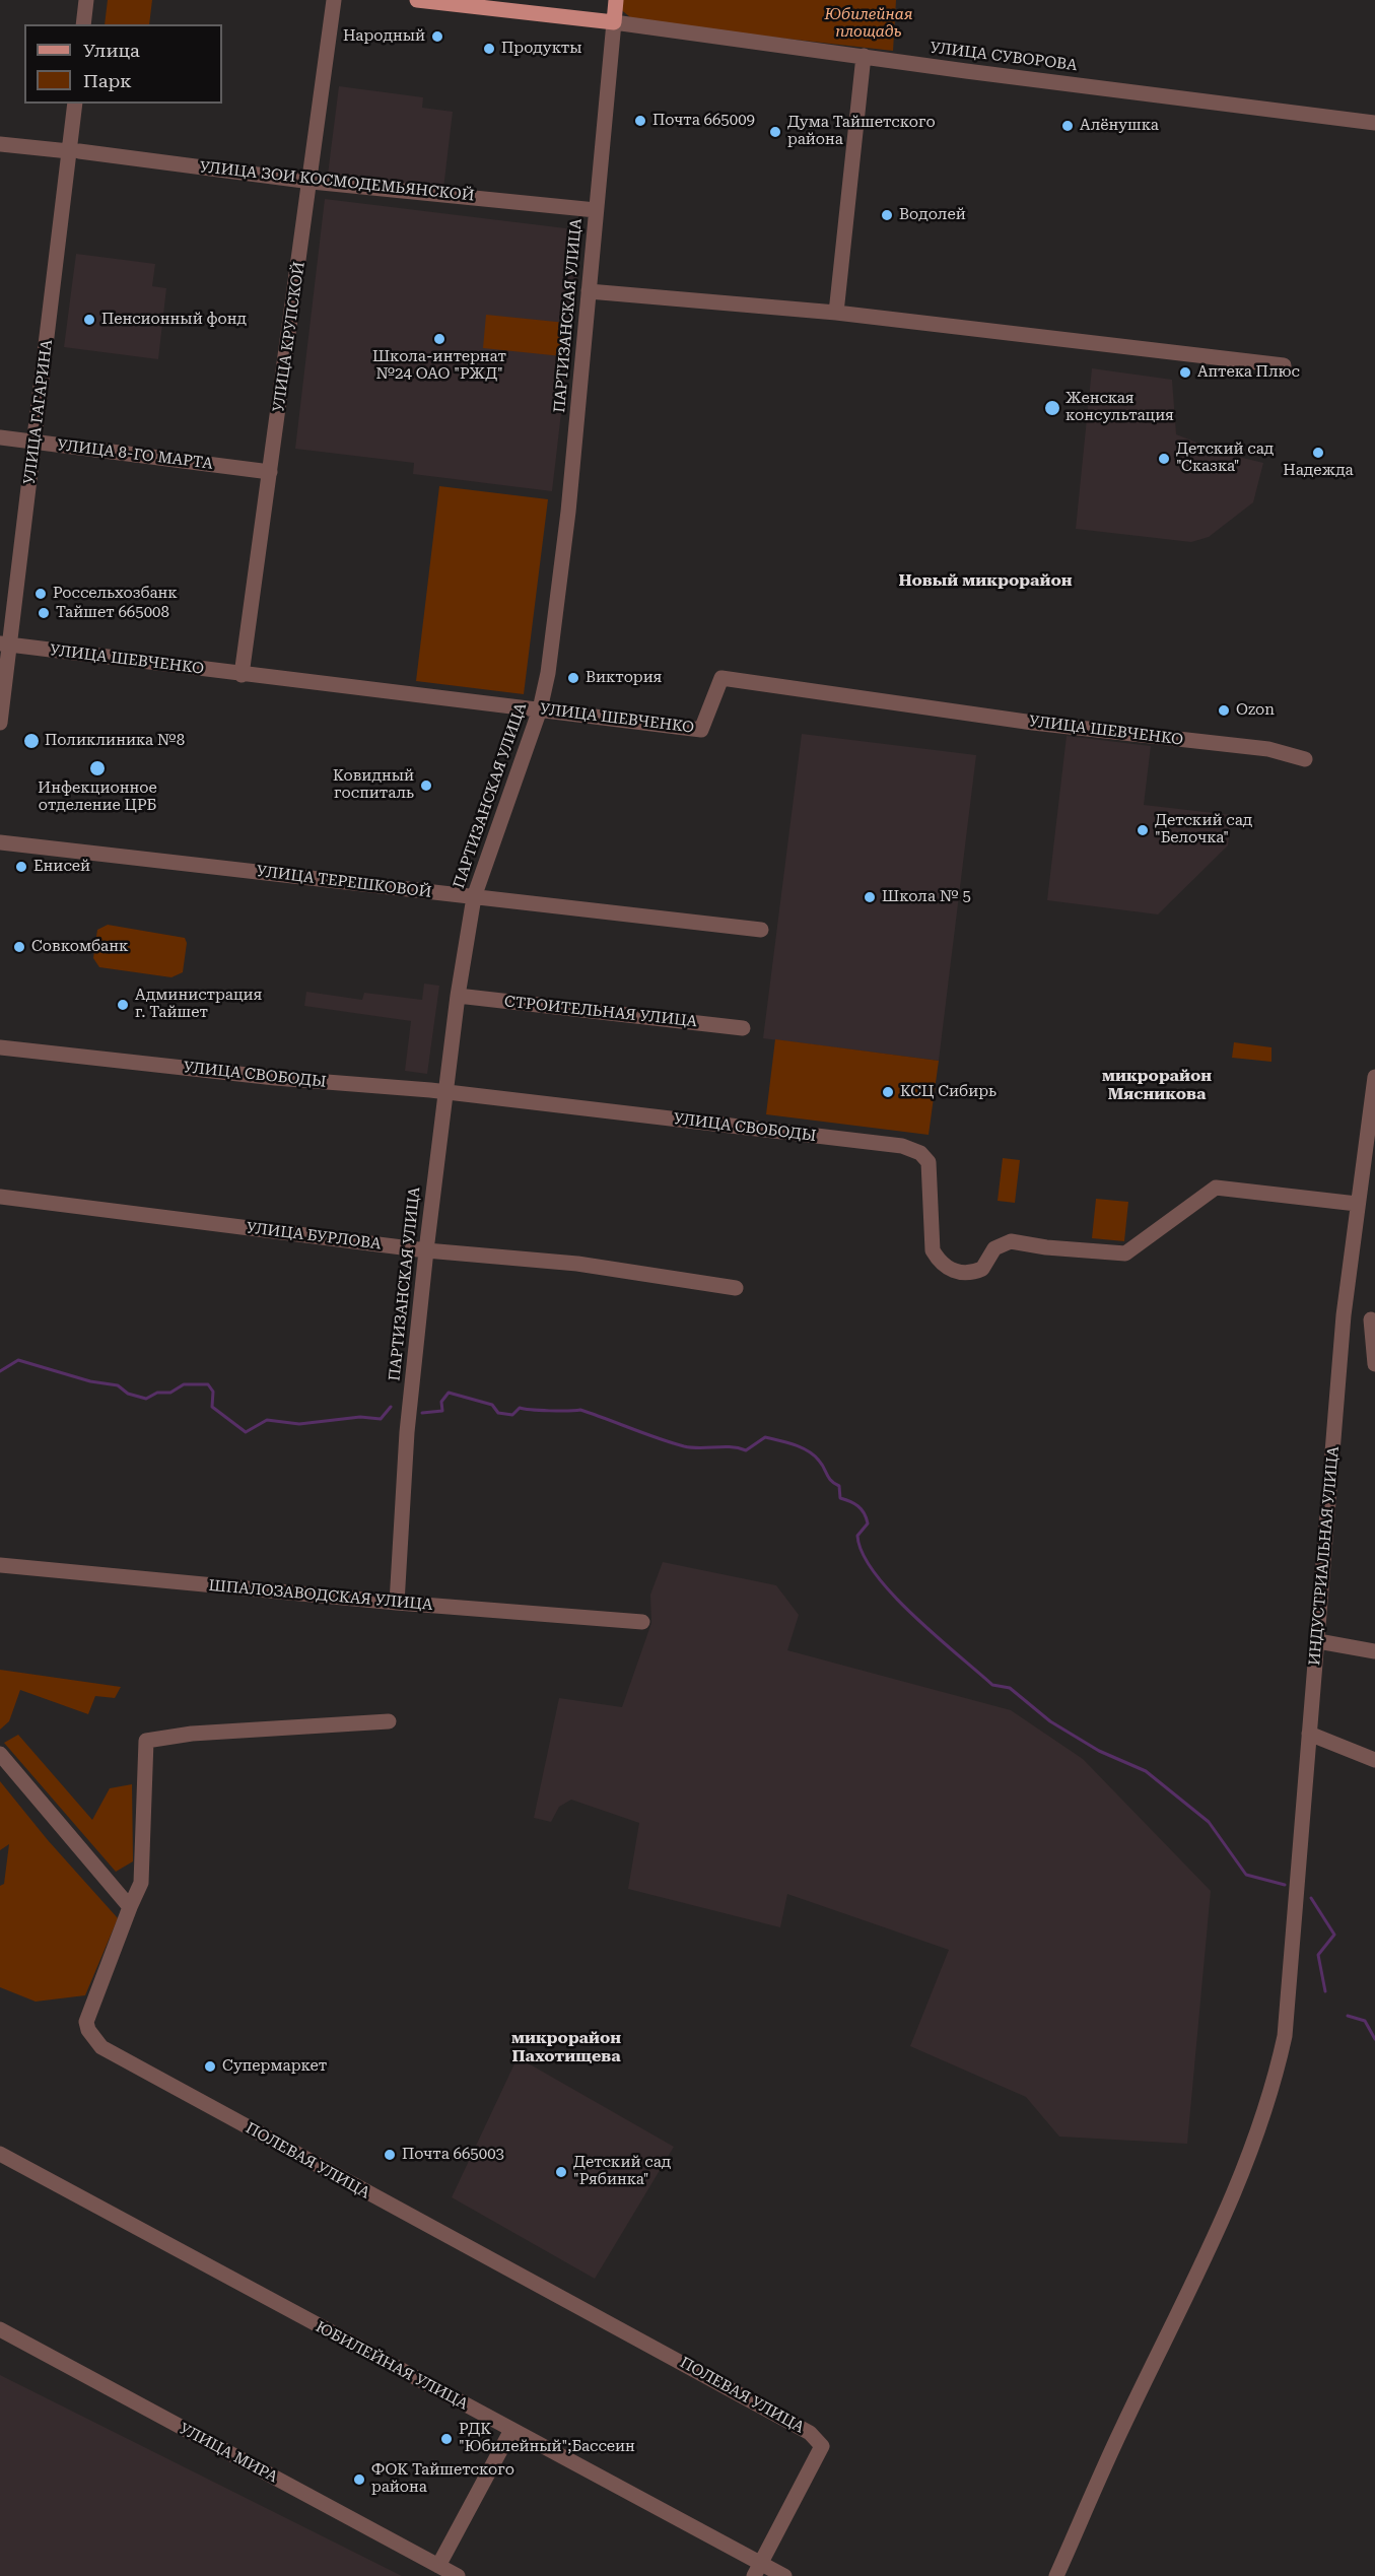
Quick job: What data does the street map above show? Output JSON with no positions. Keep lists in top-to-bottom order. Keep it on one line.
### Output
{"streets":{"main road":["УЛИЦА СУВОРОВА","ПАРТИЗАНСКАЯ УЛИЦА"],"street":["УЛИЦА ЗОИ КОСМОДЕМЬЯНСКОЙ","УЛИЦА КРУПСКОЙ","УЛИЦА ГАГАРИНА","УЛИЦА 8-ГО МАРТА","УЛИЦА ШЕВЧЕНКО","УЛИЦА ТЕРЕШКОВОЙ","СТРОИТЕЛЬНАЯ УЛИЦА","УЛИЦА СВОБОДЫ","УЛИЦА БУРЛОВА","ИНДУСТРИАЛЬНАЯ УЛИЦА","ШПАЛОЗАВОДСКАЯ УЛИЦА","ПОЛЕВАЯ УЛИЦА","ЮБИЛЕЙНАЯ УЛИЦА","УЛИЦА МИРА"]},"crossings":[["УЛИЦА СУВОРОВА","ПАРТИЗАНСКАЯ УЛИЦА"],["УЛИЦА ЗОИ КОСМОДЕМЬЯНСКОЙ","ПАРТИЗАНСКАЯ УЛИЦА"],["УЛИЦА ЗОИ КОСМОДЕМЬЯНСКОЙ","УЛИЦА КРУПСКОЙ"],["УЛИЦА ЗОИ КОСМОДЕМЬЯНСКОЙ","УЛИЦА ГАГАРИНА"],["ПАРТИЗАНСКАЯ УЛИЦА","УЛИЦА ШЕВЧЕНКО"],["ПАРТИЗАНСКАЯ УЛИЦА","УЛИЦА ТЕРЕШКОВОЙ"],["ПАРТИЗАНСКАЯ УЛИЦА","СТРОИТЕЛЬНАЯ УЛИЦА"],["ПАРТИЗАНСКАЯ УЛИЦА","УЛИЦА СВОБОДЫ"],["ПАРТИЗАНСКАЯ УЛИЦА","УЛИЦА БУРЛОВА"],["ПАРТИЗАНСКАЯ УЛИЦА","ШПАЛОЗАВОДСКАЯ УЛИЦА"],["УЛИЦА КРУПСКОЙ","УЛИЦА 8-ГО МАРТА"],["УЛИЦА КРУПСКОЙ","УЛИЦА ШЕВЧЕНКО"],["УЛИЦА ГАГАРИНА","УЛИЦА 8-ГО МАРТА"],["УЛИЦА ГАГАРИНА","УЛИЦА ШЕВЧЕНКО"],["УЛИЦА СВОБОДЫ","ИНДУСТРИАЛЬНАЯ УЛИЦА"],["ПОЛЕВАЯ УЛИЦА","ЮБИЛЕЙНАЯ УЛИЦА"]],"districts":["Новый микрорайон","микрорайон Мясникова","микрорайон Пахотищева"],"parks":["Юбилейная площадь"],"places":["Народный","Продукты","Почта 665009","Алёнушка","Дума Тайшетского района","Водолей","Пенсионный фонд","Школа-интернат №24 ОАО \"РЖД\"","Аптека Плюс","Женская консультация","Надежда","Детский сад \"Сказка\"","Россельхозбанк","Тайшет 665008","Виктория","Ozon","Поликлиника №8","Инфекционное отделение ЦРБ","Ковидный госпиталь","Детский сад \"Белочка\"","Енисей","Школа № 5","Совкомбанк","Администрация г. Тайшет","КСЦ Сибирь","Супермаркет","Почта 665003","Детский сад \"Рябинка\"","РДК \"Юбилейный\";Бассеин","ФОК Тайшетского района"],"legend":["Улица","Парк"]}
